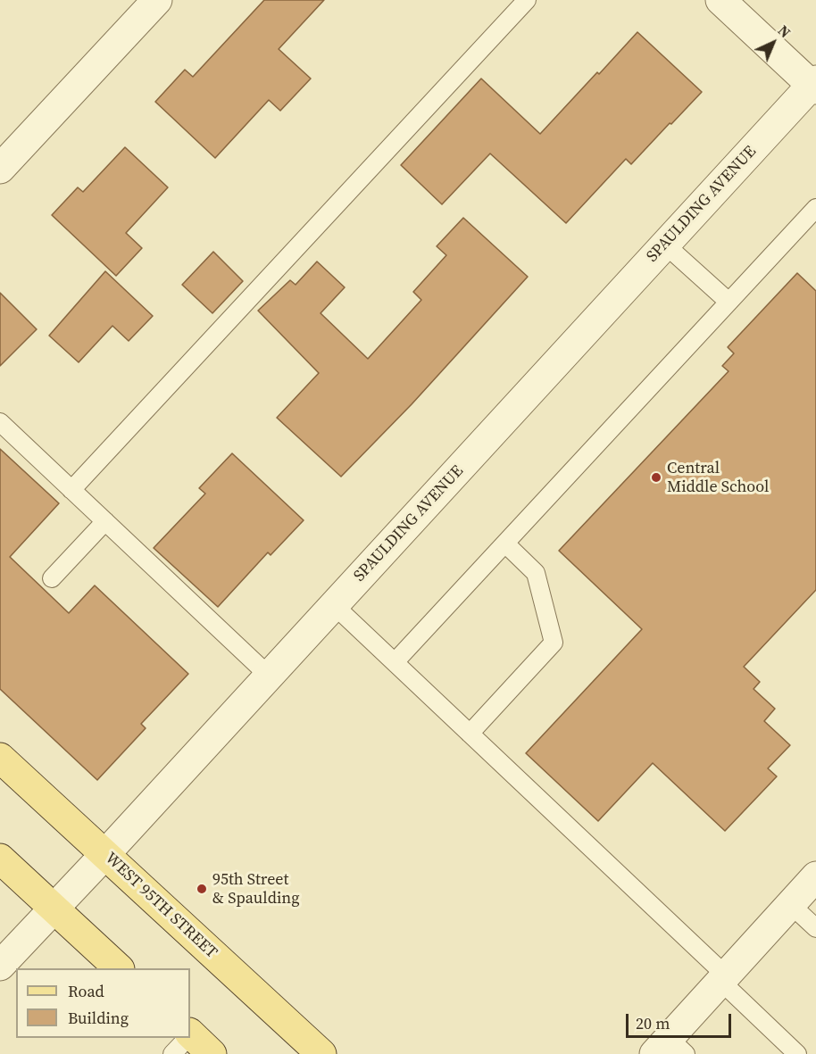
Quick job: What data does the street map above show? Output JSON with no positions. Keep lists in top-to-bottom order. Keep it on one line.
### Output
{"streets":{"main road":["WEST 95TH STREET"],"street":["SPAULDING AVENUE"]},"crossings":[["SPAULDING AVENUE","WEST 95TH STREET"]],"places":["Central Middle School","95th Street & Spaulding"],"legend":["Road","Building"],"scale_bar":"20 m","north":"top right"}
